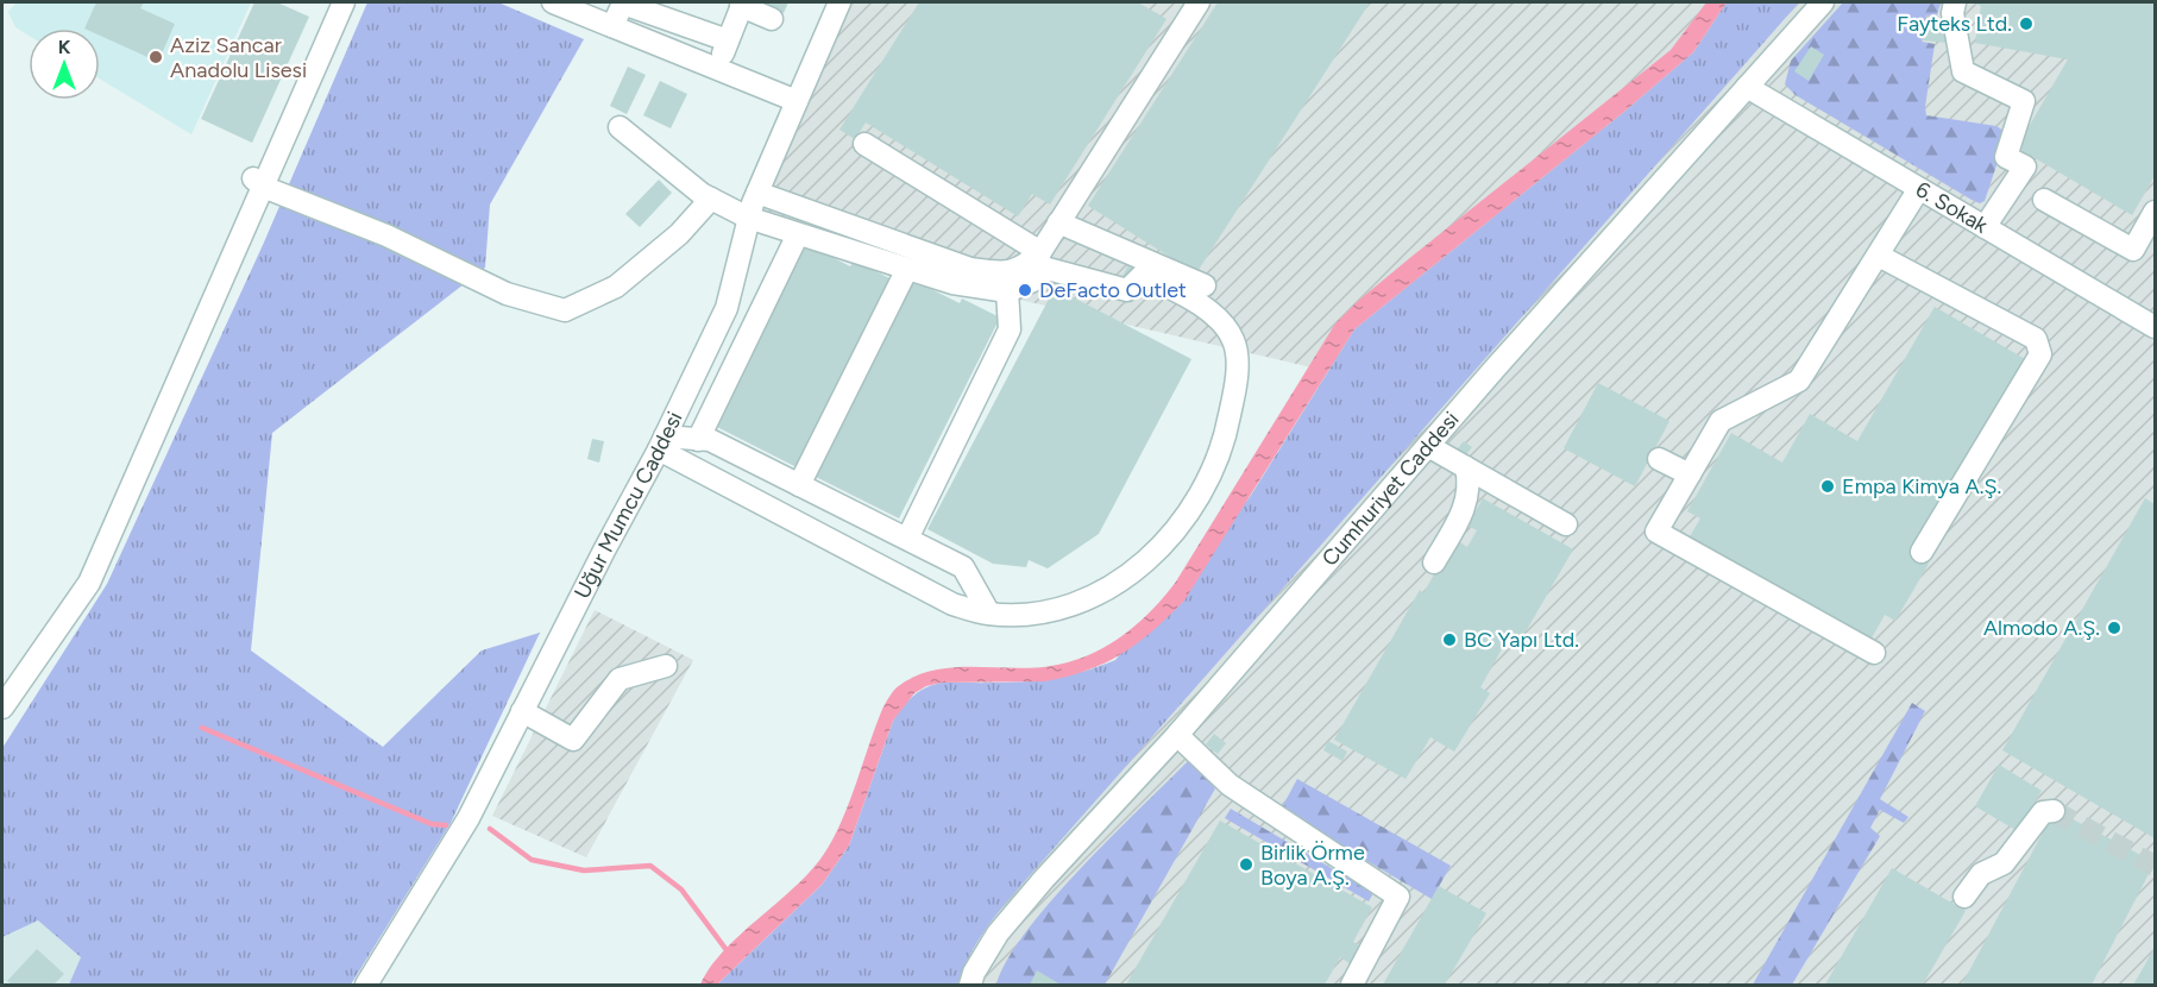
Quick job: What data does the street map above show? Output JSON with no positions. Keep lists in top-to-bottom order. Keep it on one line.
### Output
{"streets":{"street":["6. Sokak","Cumhuriyet Caddesi","Uğur Mumcu Caddesi"]},"crossings":[["6. Sokak","Cumhuriyet Caddesi"]],"places":["Fayteks Ltd.","Aziz Sancar Anadolu Lisesi","DeFacto Outlet","Empa Kimya A.Ş.","Almodo A.Ş.","BC Yapı Ltd.","Birlik Örme Boya A.Ş."],"north":"top"}
